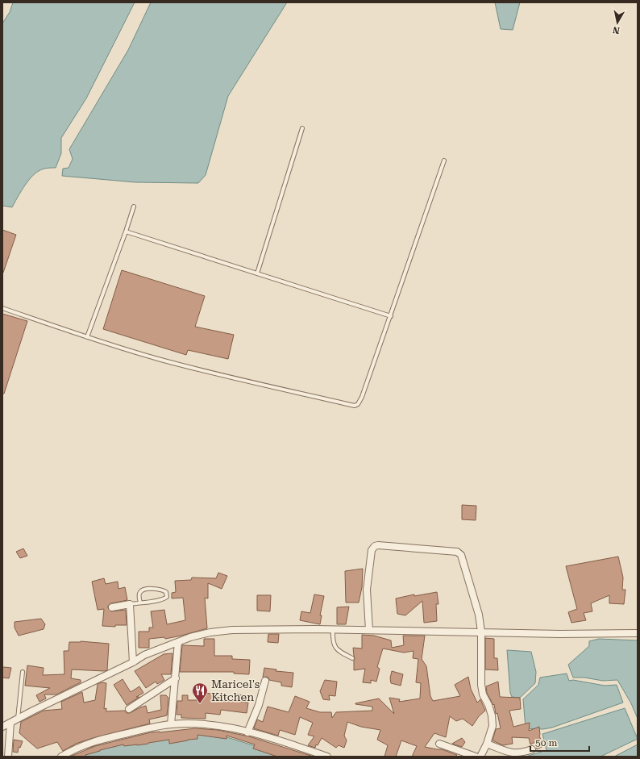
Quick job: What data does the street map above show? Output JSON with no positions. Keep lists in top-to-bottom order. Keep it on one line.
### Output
{"places":{"restaurant":["Maricel's Kitchen"]},"scale_bar":"50 m","north":"bottom"}
